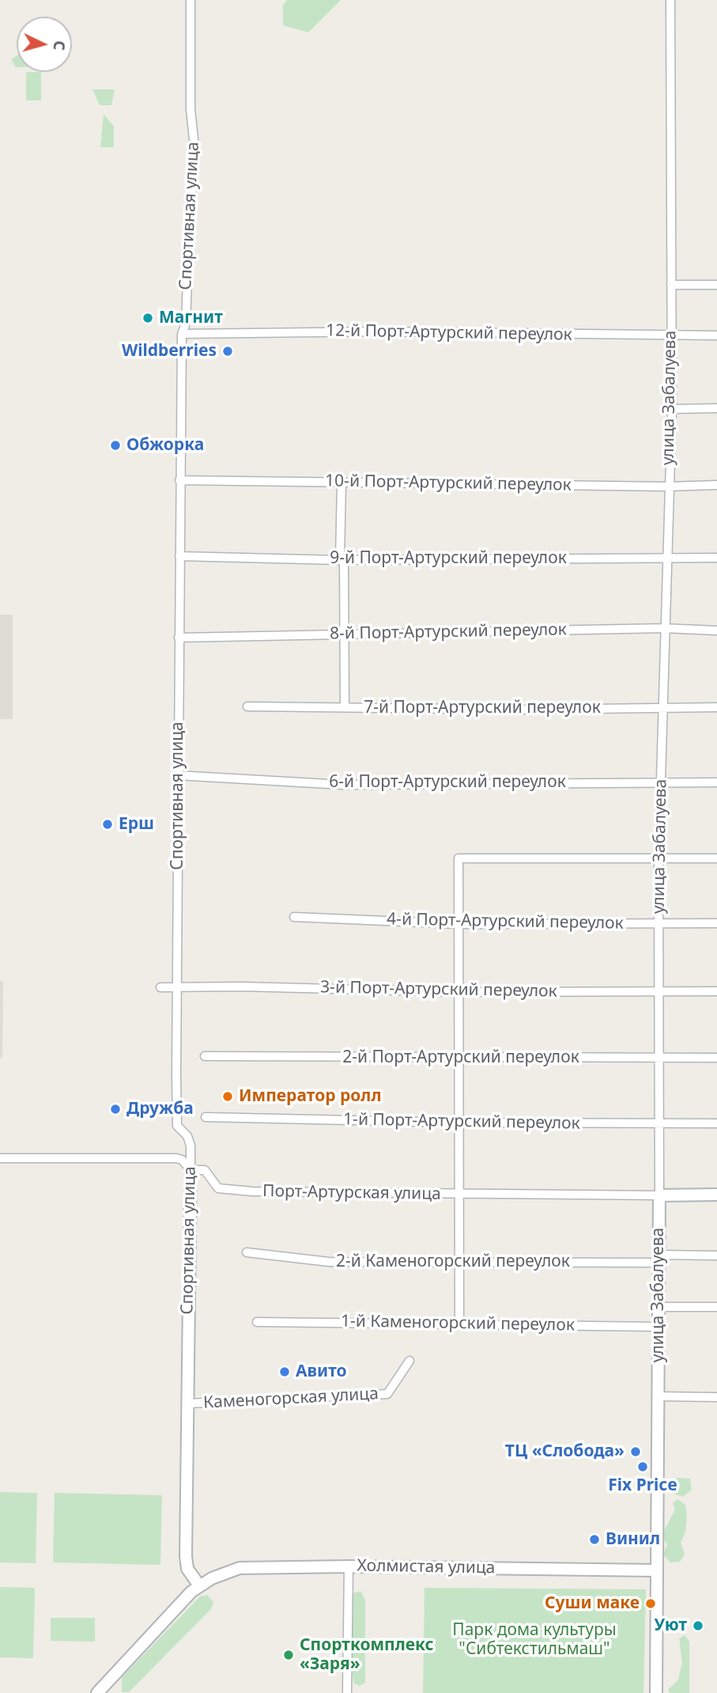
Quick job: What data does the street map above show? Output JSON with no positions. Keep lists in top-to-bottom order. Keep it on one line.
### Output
{"streets":{"street":["Спортивная улица","12-й Порт-Артурский переулок","улица Забалуева","10-й Порт-Артурский переулок","9-й Порт-Артурский переулок","8-й Порт-Артурский переулок","7-й Порт-Артурский переулок","6-й Порт-Артурский переулок","4-й Порт-Артурский переулок","3-й Порт-Артурский переулок","2-й Порт-Артурский переулок","1-й Порт-Артурский переулок","Порт-Артурская улица","2-й Каменогорский переулок","1-й Каменогорский переулок","Каменогорская улица","Холмистая улица"]},"crossings":[["Спортивная улица","12-й Порт-Артурский переулок"],["Спортивная улица","10-й Порт-Артурский переулок"],["Спортивная улица","9-й Порт-Артурский переулок"],["Спортивная улица","8-й Порт-Артурский переулок"],["Спортивная улица","6-й Порт-Артурский переулок"],["Спортивная улица","3-й Порт-Артурский переулок"],["Спортивная улица","Порт-Артурская улица"],["Спортивная улица","Каменогорская улица"],["Спортивная улица","Холмистая улица"],["12-й Порт-Артурский переулок","улица Забалуева"],["улица Забалуева","10-й Порт-Артурский переулок"],["улица Забалуева","9-й Порт-Артурский переулок"],["улица Забалуева","8-й Порт-Артурский переулок"],["улица Забалуева","7-й Порт-Артурский переулок"],["улица Забалуева","6-й Порт-Артурский переулок"],["улица Забалуева","4-й Порт-Артурский переулок"],["улица Забалуева","3-й Порт-Артурский переулок"],["улица Забалуева","2-й Порт-Артурский переулок"],["улица Забалуева","1-й Порт-Артурский переулок"],["улица Забалуева","Порт-Артурская улица"],["улица Забалуева","2-й Каменогорский переулок"],["улица Забалуева","1-й Каменогорский переулок"],["улица Забалуева","Холмистая улица"]],"parks":["Парк дома культуры \"Сибтекстильмаш\""],"places":["Магнит","Wildberries","Обжорка","Ерш","Император ролл","Дружба","Авито","ТЦ «Слобода»","Fix Price","Винил","Суши маке","Уют","Спорткомплекс «Заря»"],"north":"right"}
